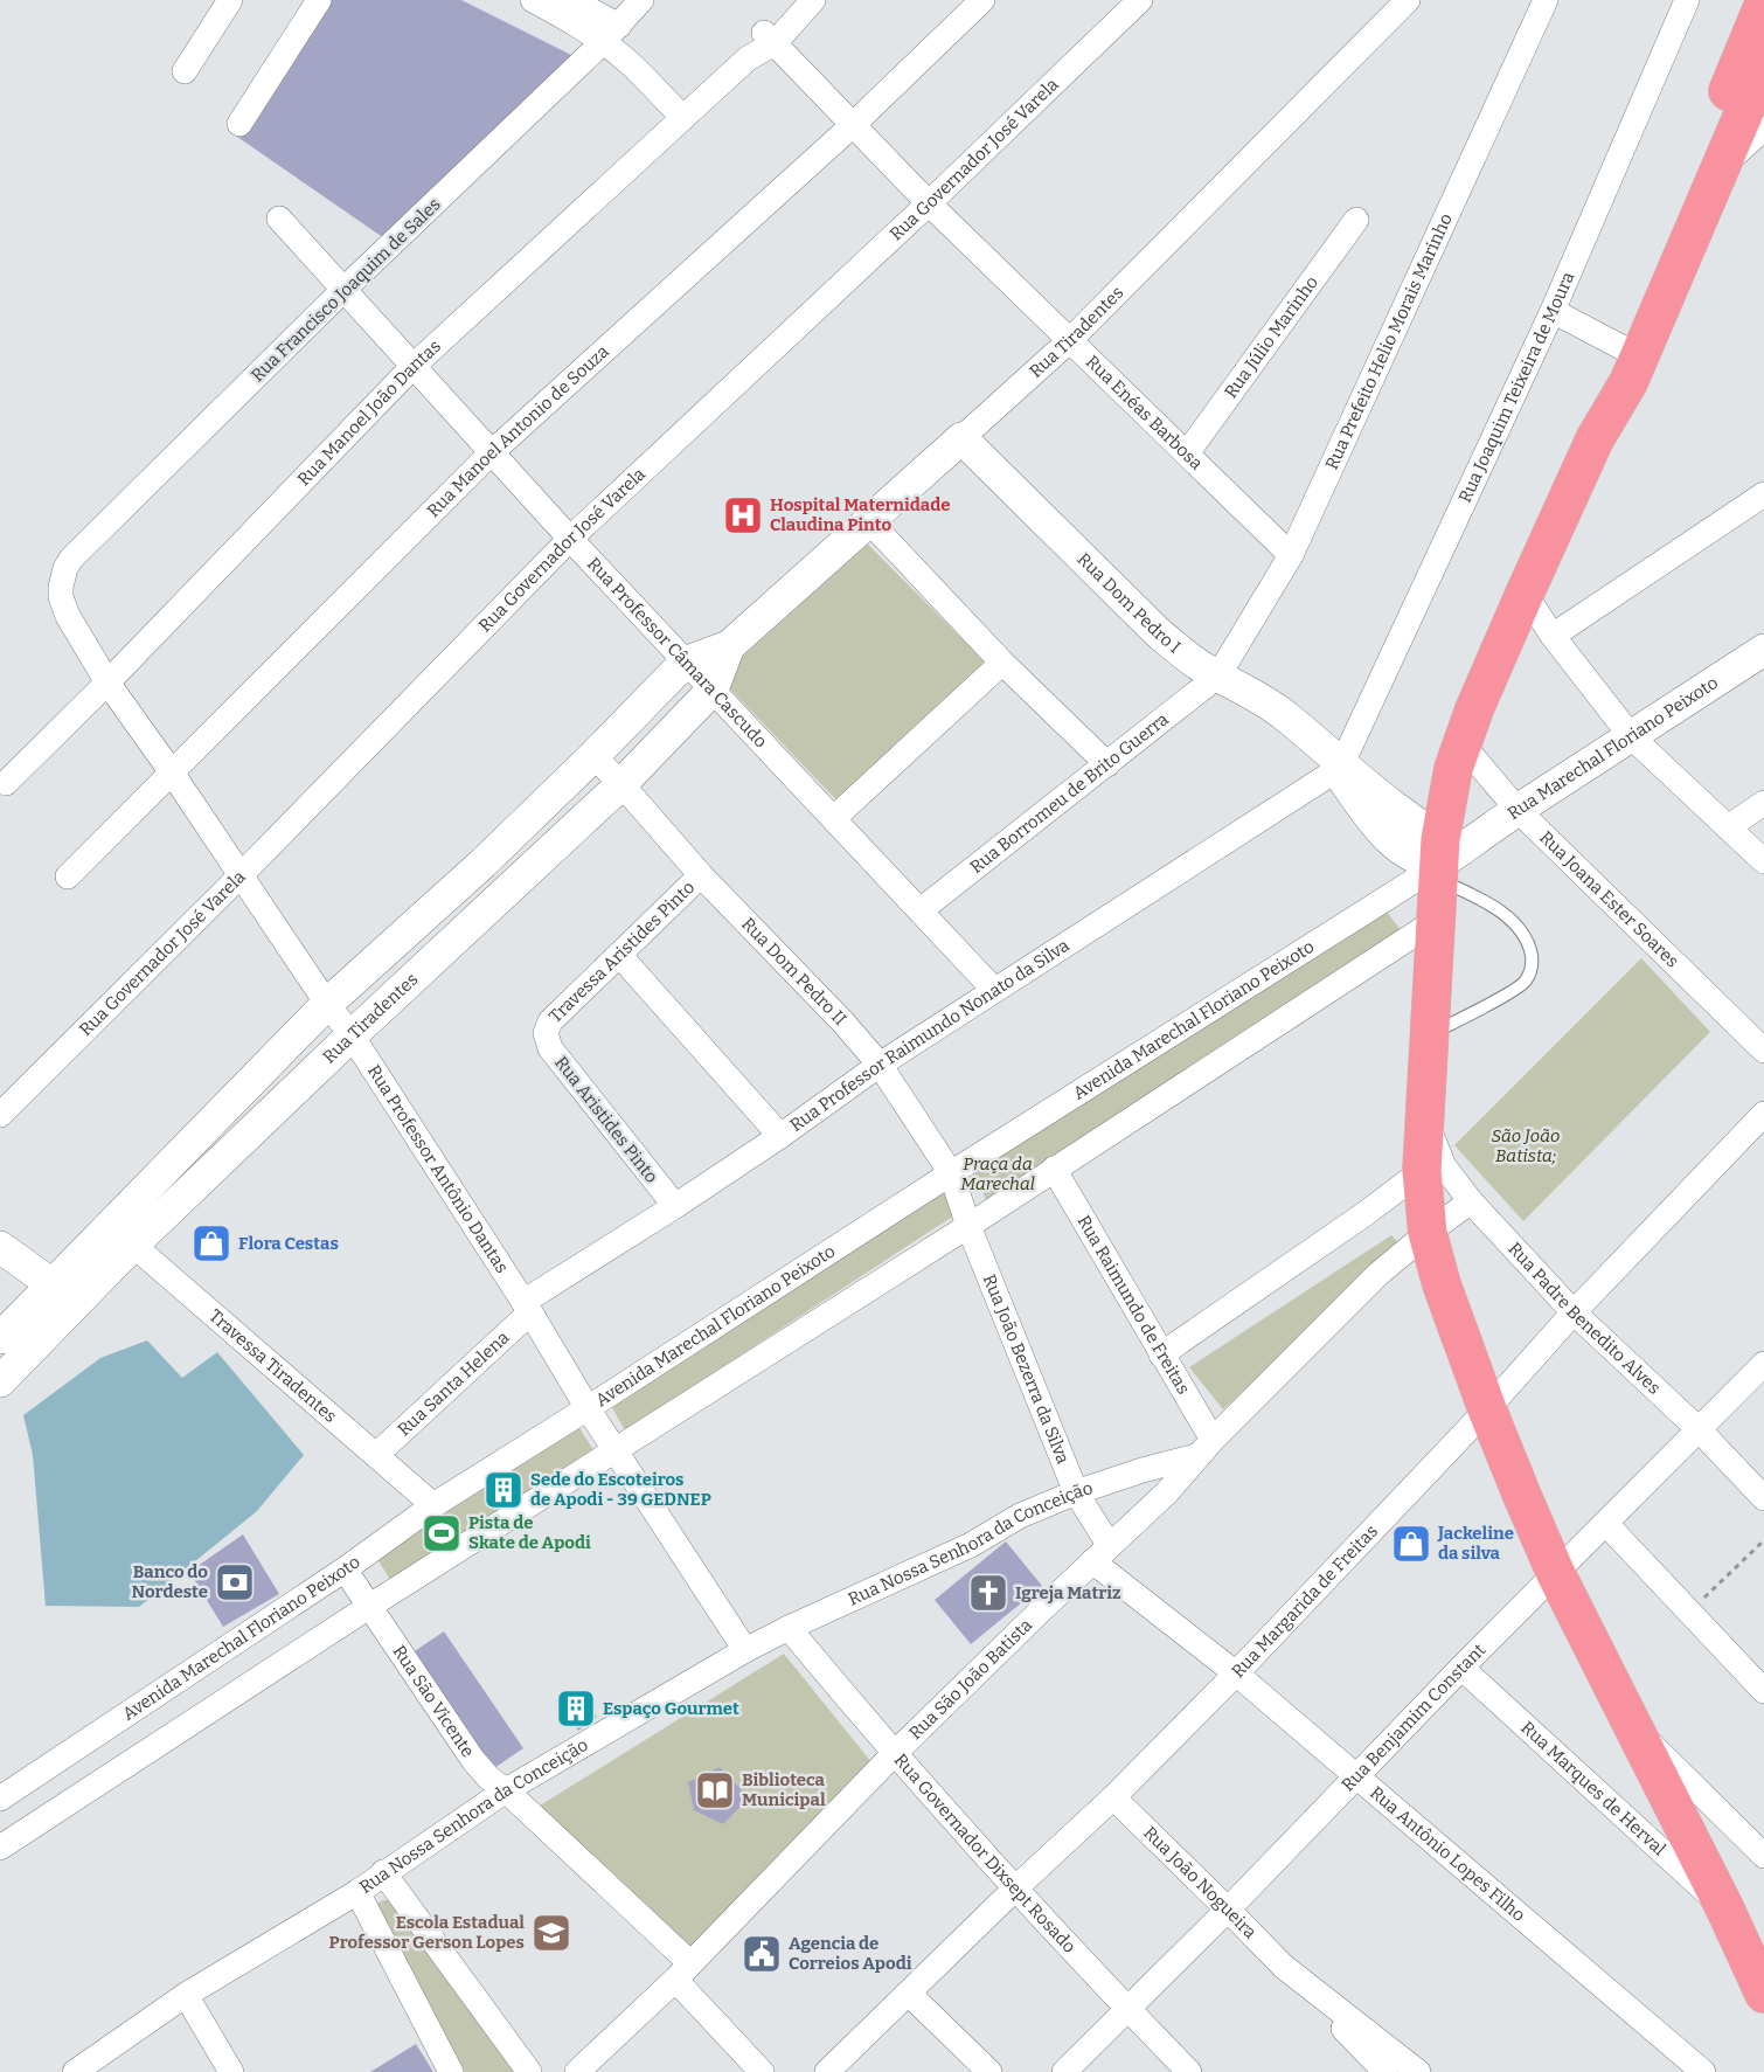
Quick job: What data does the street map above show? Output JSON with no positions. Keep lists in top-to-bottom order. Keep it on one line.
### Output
{"streets":{"street":["Rua Governador José Varela","Rua Francisco Joaquim de Sales","Rua Tiradentes","Rua Júlio Marinho","Rua Prefeito Helio Morais Marinho","Rua Joaquim Teixeira de Moura","Rua Manoel João Dantas","Rua Enéas Barbosa","Rua Manoel Antonio de Souza","Rua Dom Pedro I","Rua Professor Câmara Cascudo","Rua Marechal Floriano Peixoto","Rua Borromeu de Brito Guerra","Rua Joana Ester Soares","Travessa Aristides Pinto","Rua Dom Pedro II","Avenida Marechal Floriano Peixoto","Rua Professor Raimundo Nonato da Silva","Rua Aristides Pinto","Rua Professor Antônio Dantas","Rua Raimundo de Freitas","Rua Padre Benedito Alves","Travessa Tiradentes","Rua João Bezerra da Silva","Rua Santa Helena","Rua Nossa Senhora da Conceição","Rua Margarida de Freitas","Rua São João Batista","Rua São Vicente","Rua Benjamim Constant","Rua Marques de Herval","Rua Governador Dixsept Rosado","Rua Antônio Lopes Filho","Rua João Nogueira"]},"crossings":[["Rua Governador José Varela","Rua Enéas Barbosa"],["Rua Governador José Varela","Rua Professor Câmara Cascudo"],["Rua Governador José Varela","Rua Professor Antônio Dantas"],["Rua Francisco Joaquim de Sales","Rua Professor Câmara Cascudo"],["Rua Francisco Joaquim de Sales","Rua Professor Antônio Dantas"],["Rua Tiradentes","Rua Enéas Barbosa"],["Rua Tiradentes","Rua Dom Pedro I"],["Rua Tiradentes","Rua Professor Câmara Cascudo"],["Rua Tiradentes","Rua Dom Pedro II"],["Rua Tiradentes","Rua Professor Antônio Dantas"],["Rua Tiradentes","Travessa Tiradentes"],["Rua Júlio Marinho","Rua Enéas Barbosa"],["Rua Prefeito Helio Morais Marinho","Rua Enéas Barbosa"],["Rua Prefeito Helio Morais Marinho","Rua Dom Pedro I"],["Rua Prefeito Helio Morais Marinho","Rua Borromeu de Brito Guerra"],["Rua Joaquim Teixeira de Moura","Rua Dom Pedro I"],["Rua Joaquim Teixeira de Moura","Rua Professor Raimundo Nonato da Silva"],["Rua Manoel João Dantas","Rua Enéas Barbosa"],["Rua Manoel João Dantas","Rua Professor Câmara Cascudo"],["Rua Manoel João Dantas","Rua Professor Antônio Dantas"],["Rua Enéas Barbosa","Rua Manoel Antonio de Souza"],["Rua Manoel Antonio de Souza","Rua Professor Câmara Cascudo"],["Rua Manoel Antonio de Souza","Rua Professor Antônio Dantas"],["Rua Dom Pedro I","Rua Marechal Floriano Peixoto"],["Rua Dom Pedro I","Rua Borromeu de Brito Guerra"],["Rua Dom Pedro I","Avenida Marechal Floriano Peixoto"],["Rua Dom Pedro I","Rua Professor Raimundo Nonato da Silva"],["Rua Professor Câmara Cascudo","Rua Borromeu de Brito Guerra"],["Rua Professor Câmara Cascudo","Rua Professor Raimundo Nonato da Silva"],["Rua Marechal Floriano Peixoto","Rua Joana Ester Soares"],["Rua Marechal Floriano Peixoto","Avenida Marechal Floriano Peixoto"],["Travessa Aristides Pinto","Rua Dom Pedro II"],["Travessa Aristides Pinto","Rua Aristides Pinto"],["Rua Dom Pedro II","Avenida Marechal Floriano Peixoto"],["Rua Dom Pedro II","Rua Professor Raimundo Nonato da Silva"],["Rua Dom Pedro II","Rua João Bezerra da Silva"],["Avenida Marechal Floriano Peixoto","Rua Professor Antônio Dantas"],["Avenida Marechal Floriano Peixoto","Travessa Tiradentes"],["Avenida Marechal Floriano Peixoto","Rua João Bezerra da Silva"],["Avenida Marechal Floriano Peixoto","Rua São Vicente"],["Rua Professor Raimundo Nonato da Silva","Rua Aristides Pinto"],["Rua Professor Raimundo Nonato da Silva","Rua Professor Antônio Dantas"],["Rua Professor Raimundo Nonato da Silva","Rua Santa Helena"],["Rua Professor Antônio Dantas","Rua Santa Helena"],["Rua Professor Antônio Dantas","Rua Nossa Senhora da Conceição"],["Rua Raimundo de Freitas","Rua Nossa Senhora da Conceição"],["Rua Raimundo de Freitas","Rua São João Batista"],["Rua Padre Benedito Alves","Rua Margarida de Freitas"],["Rua Padre Benedito Alves","Rua São João Batista"],["Rua Padre Benedito Alves","Rua Benjamim Constant"],["Travessa Tiradentes","Rua Santa Helena"],["Rua João Bezerra da Silva","Rua Nossa Senhora da Conceição"],["Rua João Bezerra da Silva","Rua São João Batista"],["Rua João Bezerra da Silva","Rua Antônio Lopes Filho"],["Rua Nossa Senhora da Conceição","Rua São João Batista"],["Rua Nossa Senhora da Conceição","Rua São Vicente"],["Rua Nossa Senhora da Conceição","Rua Governador Dixsept Rosado"],["Rua Margarida de Freitas","Rua Governador Dixsept Rosado"],["Rua Margarida de Freitas","Rua Antônio Lopes Filho"],["Rua Margarida de Freitas","Rua João Nogueira"],["Rua São João Batista","Rua São Vicente"],["Rua São João Batista","Rua Governador Dixsept Rosado"],["Rua São João Batista","Rua Antônio Lopes Filho"],["Rua Benjamim Constant","Rua Marques de Herval"],["Rua Benjamim Constant","Rua Governador Dixsept Rosado"],["Rua Benjamim Constant","Rua Antônio Lopes Filho"],["Rua Benjamim Constant","Rua João Nogueira"]],"parks":["São João Batista;","Praça da Marechal"],"places":{"hospital":["Hospital Maternidade Claudina Pinto"],"shop":["Flora Cestas","Jackeline da silva"],"building":["Sede do Escoteiros de Apodi - 39 GEDNEP","Espaço Gourmet"],"sports":["Pista de Skate de Apodi"],"bank":["Banco do Nordeste"],"church":["Igreja Matriz"],"library":["Biblioteca Municipal"],"school or university":["Escola Estadual Professor Gerson Lopes"],"public building":["Agencia de Correios Apodi"]}}
